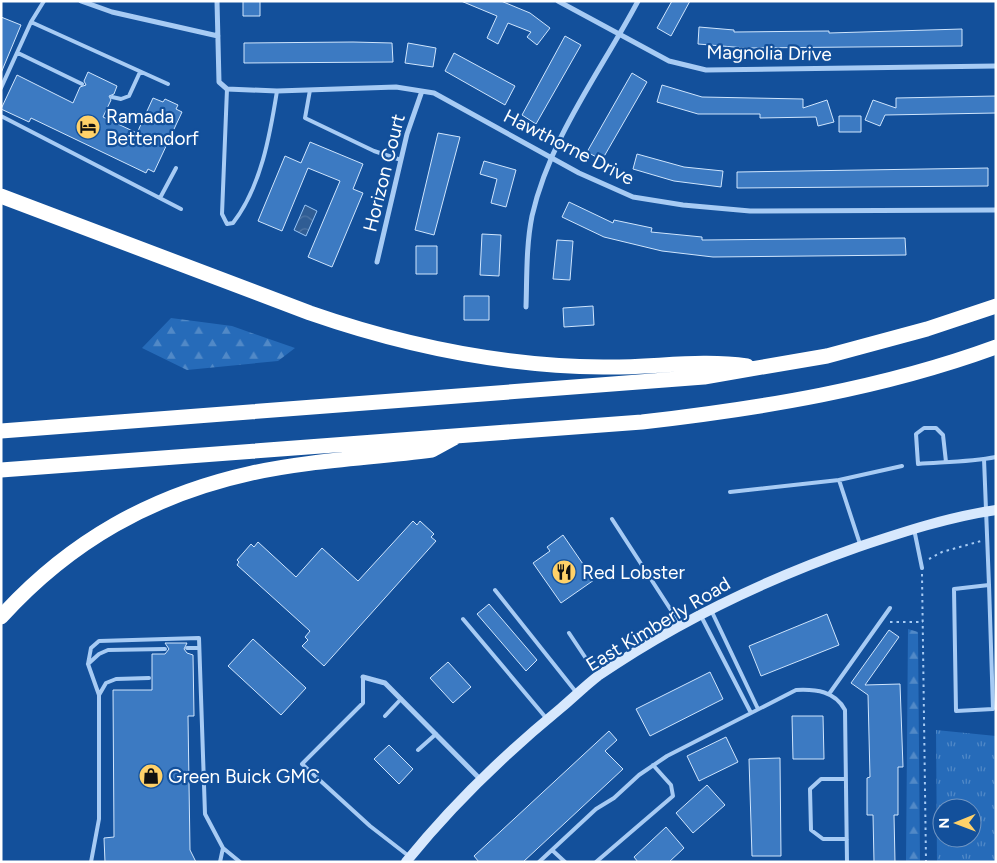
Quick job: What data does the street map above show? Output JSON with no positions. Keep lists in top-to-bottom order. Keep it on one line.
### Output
{"streets":{"main road":["East Kimberly Road"],"street":["Magnolia Drive","Hawthorne Drive","Horizon Court"]},"crossings":[["Hawthorne Drive","Horizon Court"]],"places":{"hotel":["Ramada Bettendorf"],"restaurant":["Red Lobster"],"shop":["Green Buick GMC"]},"north":"left"}
